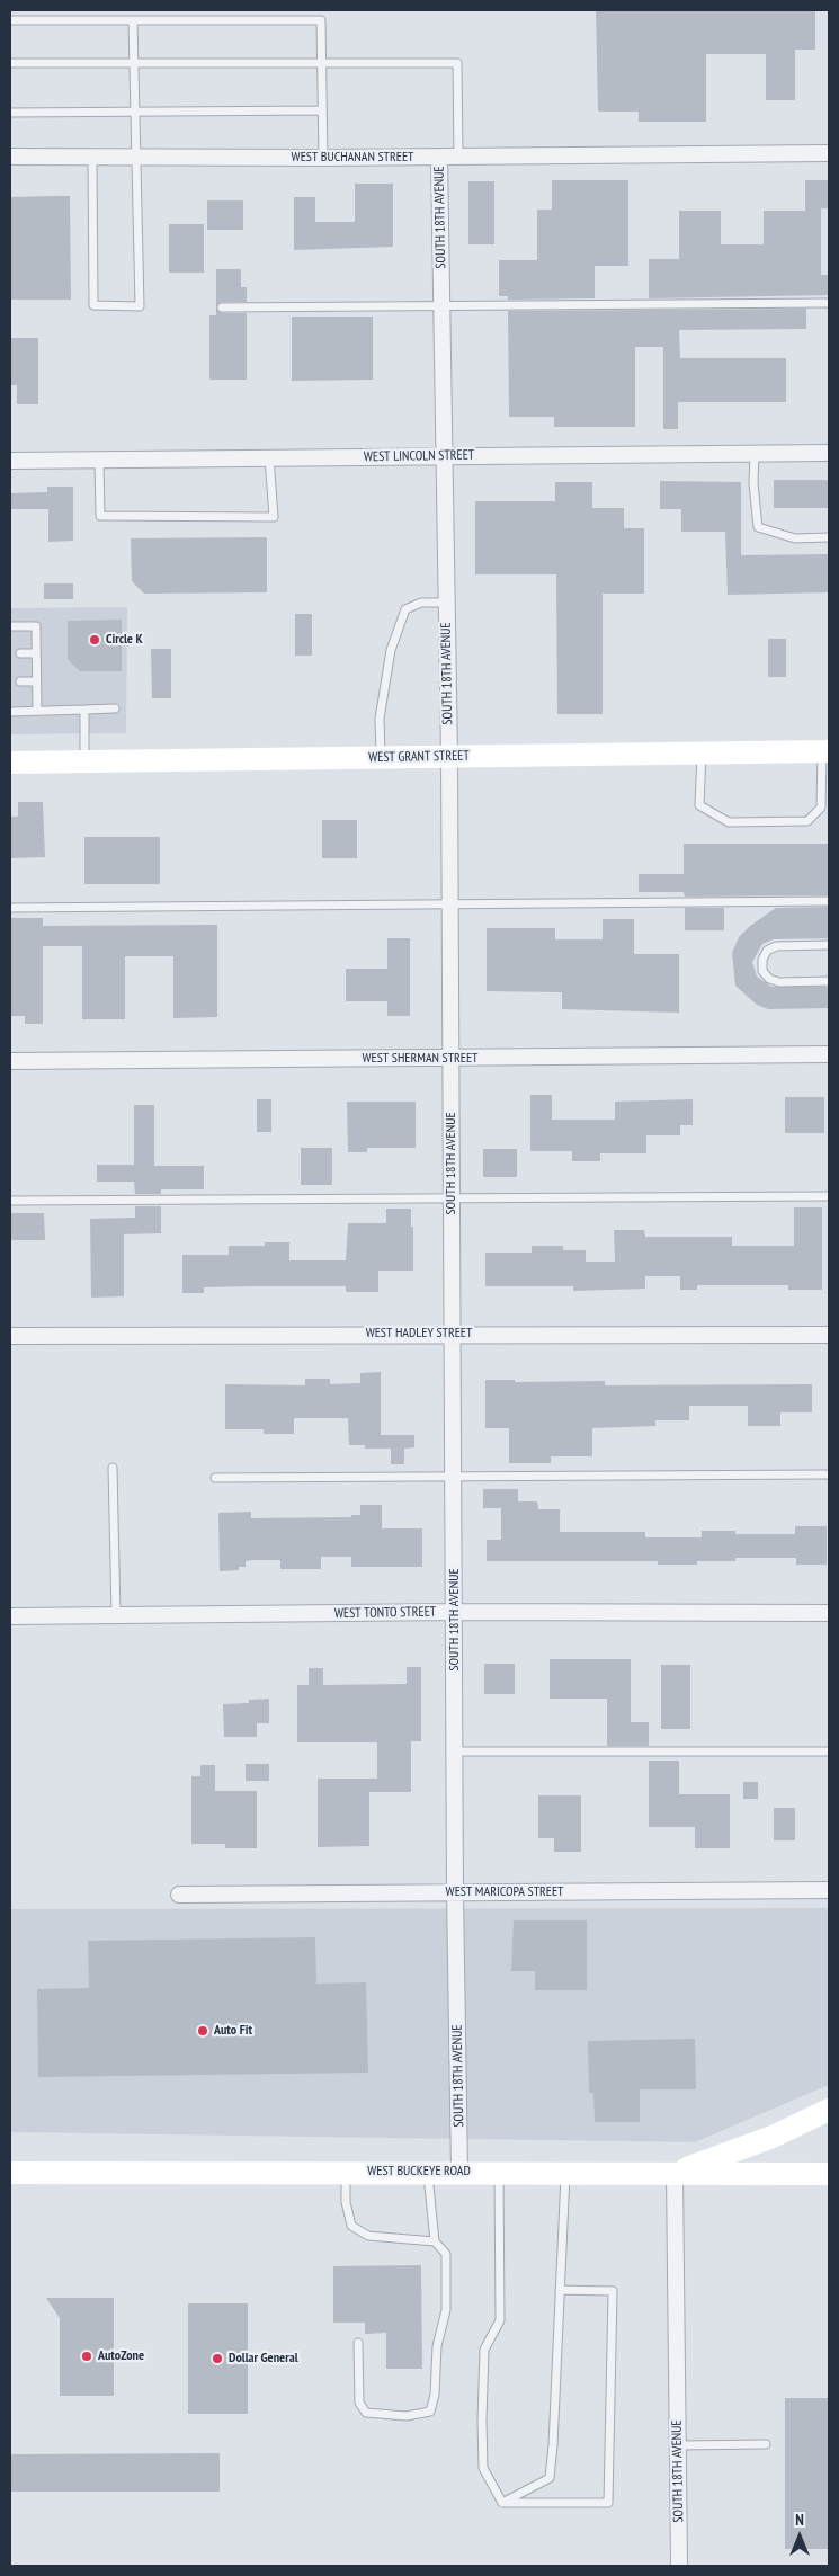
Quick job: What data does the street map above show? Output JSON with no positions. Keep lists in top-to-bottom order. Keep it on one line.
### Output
{"streets":{"main road":["WEST GRANT STREET","WEST BUCKEYE ROAD"],"street":["WEST BUCHANAN STREET","SOUTH 18TH AVENUE","WEST LINCOLN STREET","WEST SHERMAN STREET","WEST HADLEY STREET","WEST TONTO STREET","WEST MARICOPA STREET"]},"crossings":[["WEST BUCHANAN STREET","SOUTH 18TH AVENUE"],["SOUTH 18TH AVENUE","WEST LINCOLN STREET"],["SOUTH 18TH AVENUE","WEST GRANT STREET"],["SOUTH 18TH AVENUE","WEST SHERMAN STREET"],["SOUTH 18TH AVENUE","WEST HADLEY STREET"],["SOUTH 18TH AVENUE","WEST TONTO STREET"],["SOUTH 18TH AVENUE","WEST MARICOPA STREET"],["SOUTH 18TH AVENUE","WEST BUCKEYE ROAD"]],"places":["Circle K","Auto Fit","AutoZone","Dollar General"],"north":"top"}
